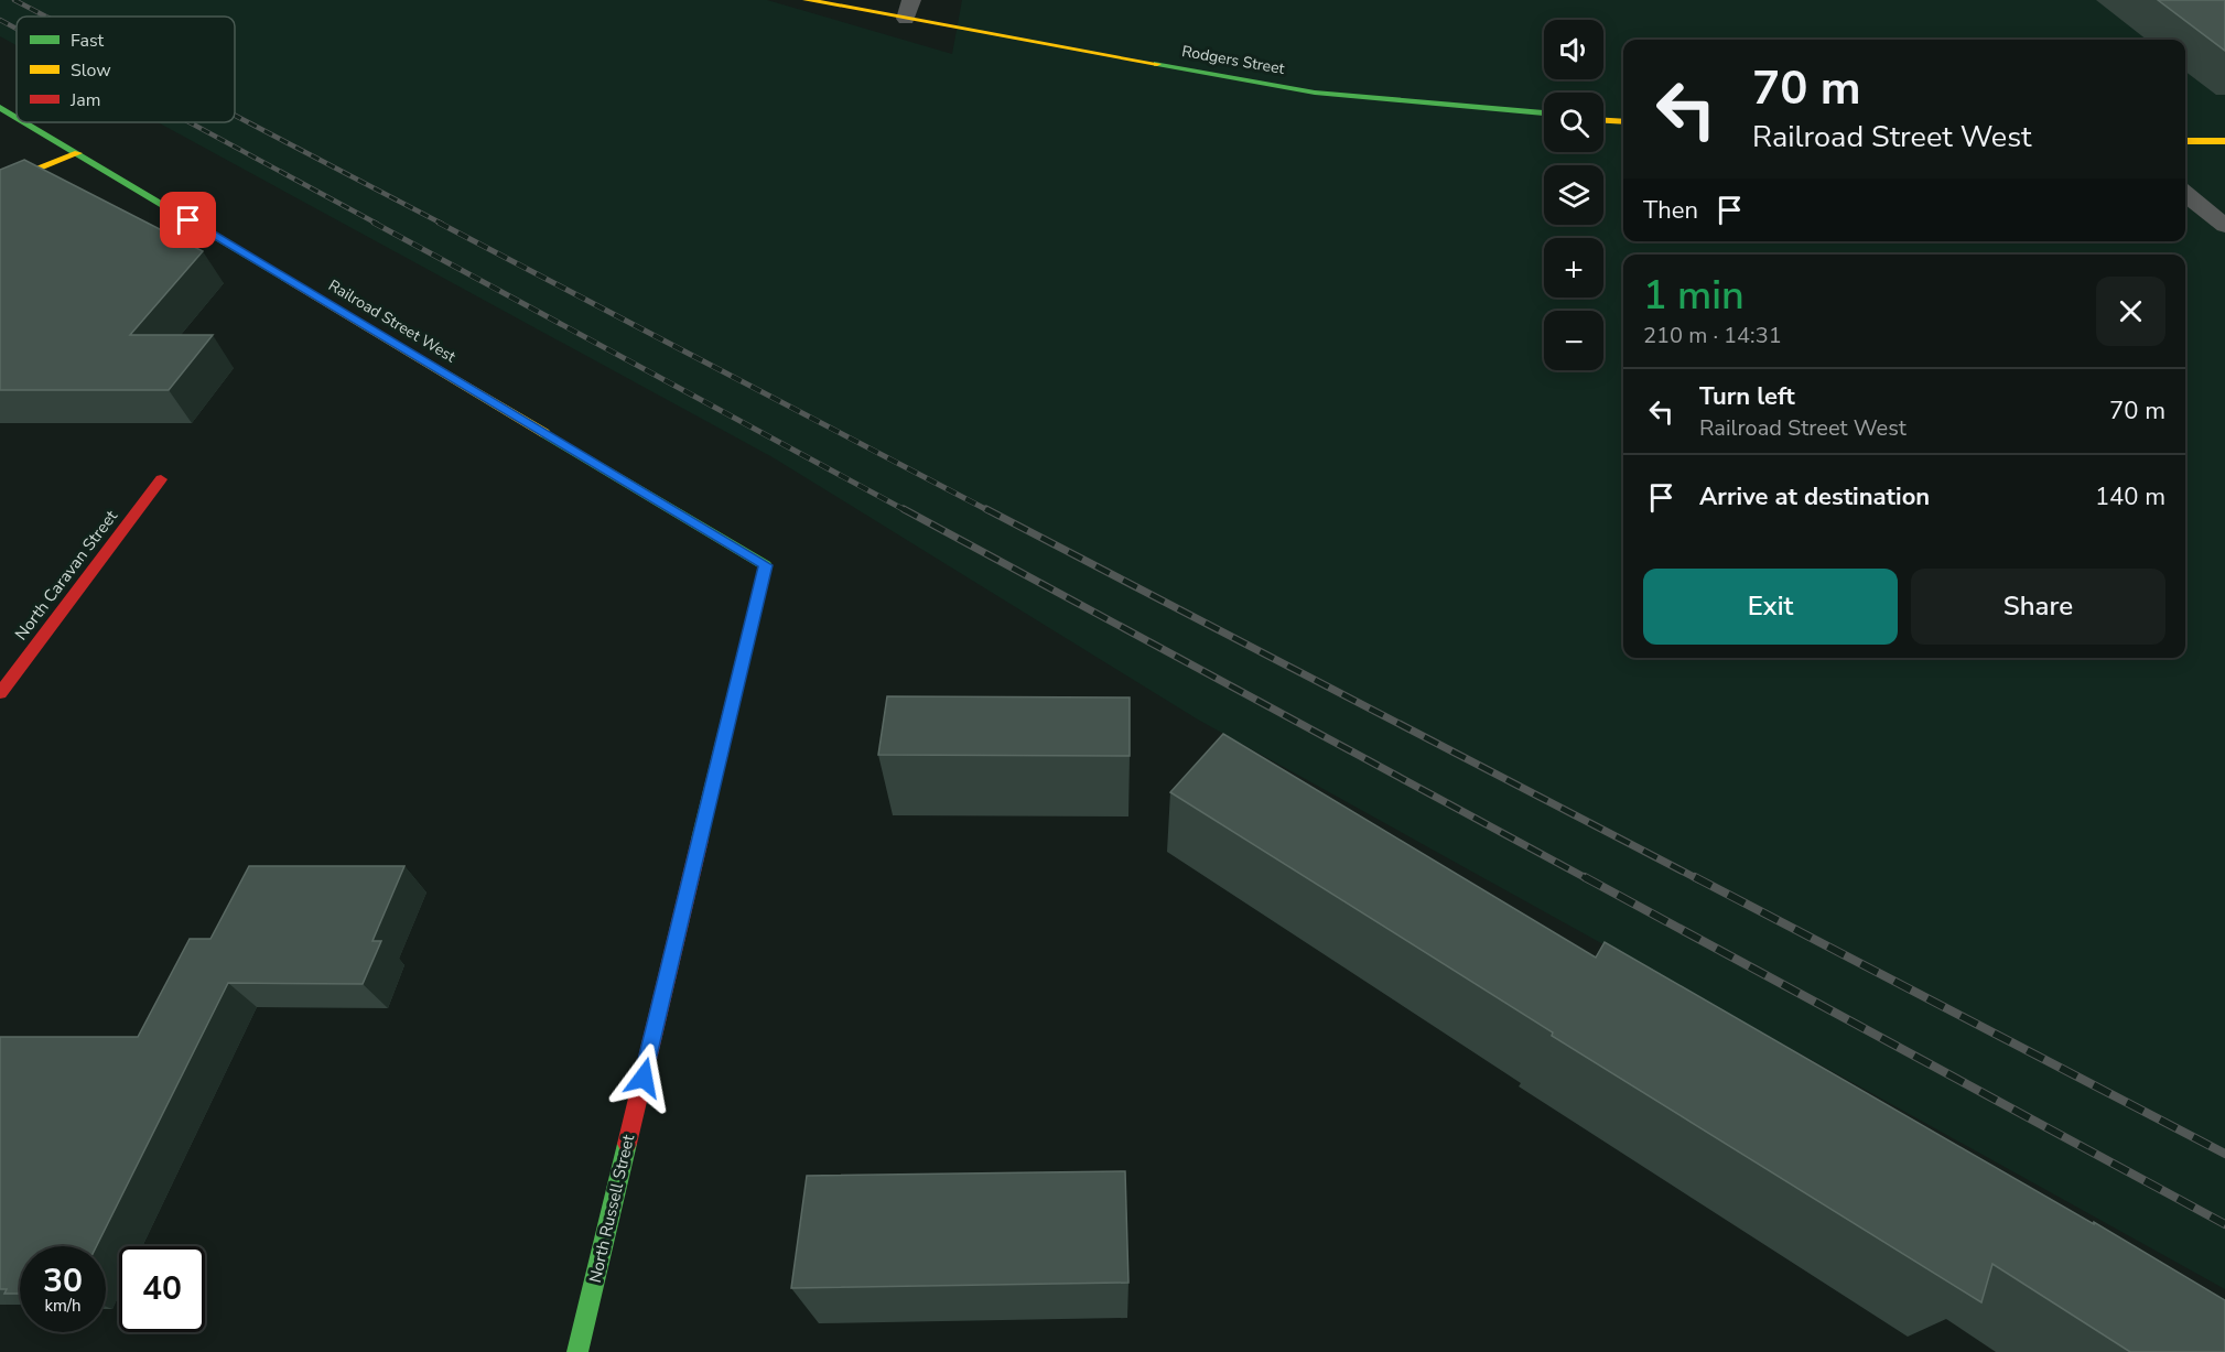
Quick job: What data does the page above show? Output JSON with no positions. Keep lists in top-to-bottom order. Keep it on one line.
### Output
{"streets":{"street":["Rodgers Street","Railroad Street West","North Caravan Street","North Russell Street"]},"crossings":[["Railroad Street West","North Russell Street"]],"legend":["Fast","Slow","Jam"],"page":{"map_buttons":["+","−"],"turn":["70 m","Railroad Street West"],"then":"Then","heading":["1 min","210 m · 14:31"],"list":[{"name":"Turn left","note":"Railroad Street West","value":"70 m"},{"name":"Arrive at destination","value":"140 m"}],"buttons":["Exit","Share"],"speed":"30 km/h","limit":"40"}}
